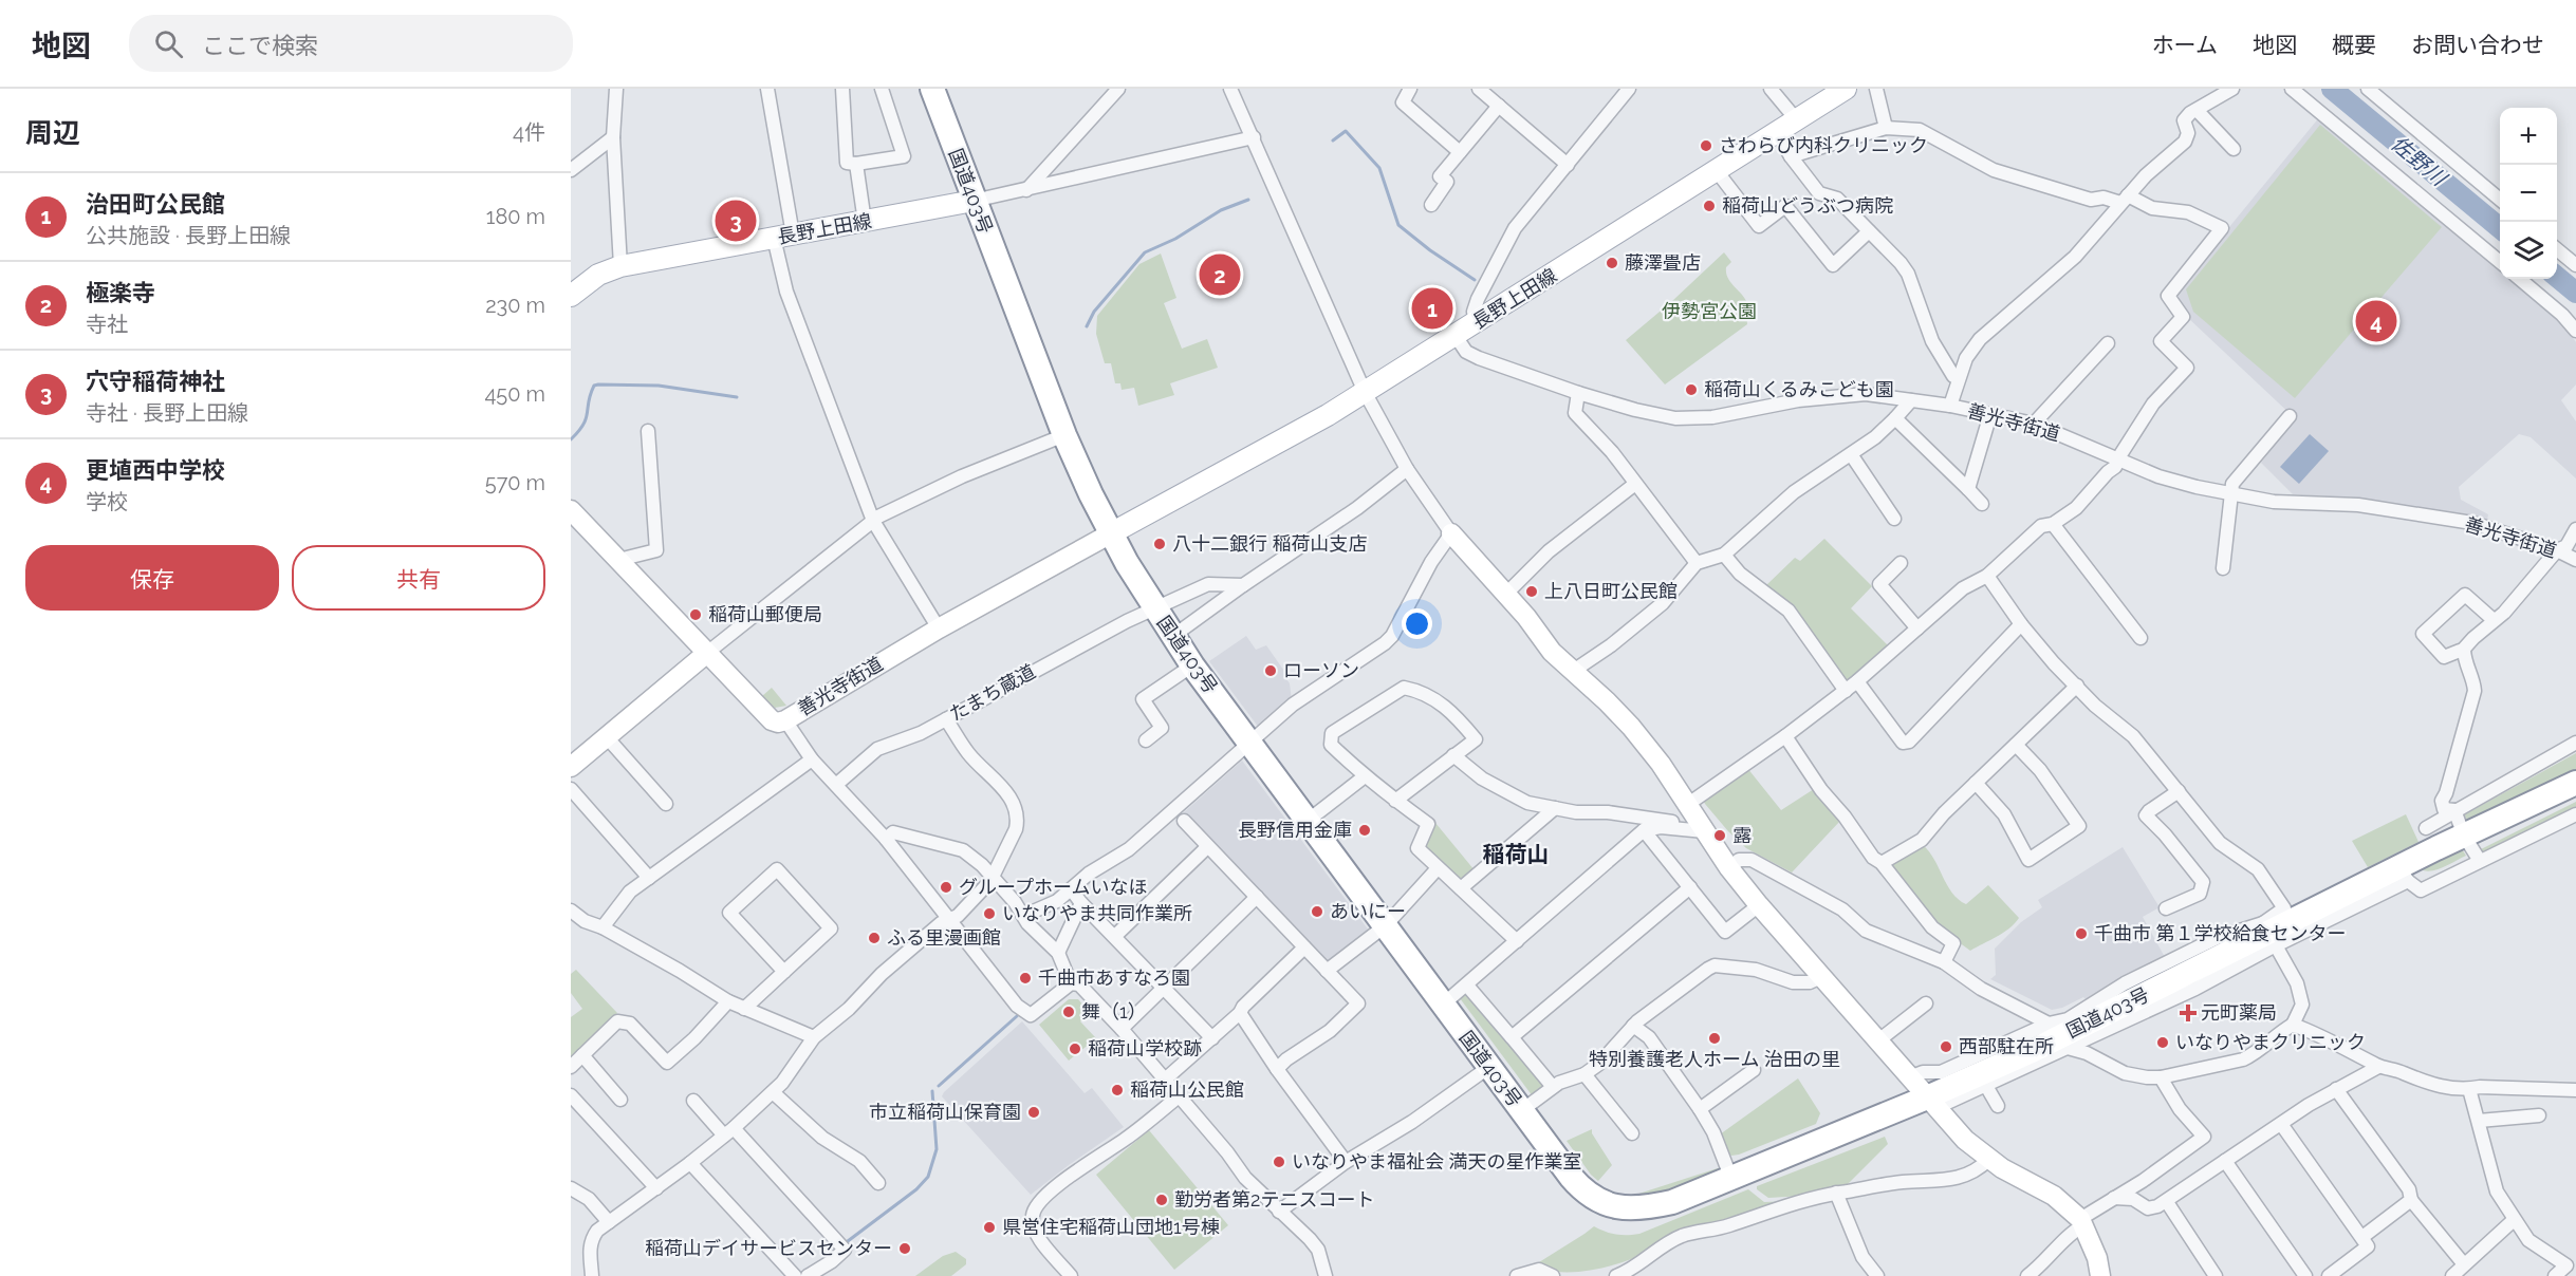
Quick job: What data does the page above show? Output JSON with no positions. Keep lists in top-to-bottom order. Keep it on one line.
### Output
{"streets":{"highway":["国道403号"],"main road":["長野上田線"],"street":["善光寺街道","たまち蔵道"]},"crossings":[["国道403号","長野上田線"],["国道403号","善光寺街道"],["国道403号","たまち蔵道"],["長野上田線","善光寺街道"]],"districts":["稲荷山"],"water":["佐野川"],"parks":["伊勢宮公園"],"places":{"other":["さわらび内科クリニック","稲荷山どうぶつ病院","藤澤畳店","稲荷山くるみこども園","八十二銀行 稲荷山支店","上八日町公民館","稲荷山郵便局","ローソン","長野信用金庫","露","グループホームいなほ","あいにー","いなりやま共同作業所","千曲市 第１学校給食センター","ふる里漫画館","千曲市あすなろ園","舞（1）","特別養護老人ホーム 治田の里","いなりやまクリニック","西部駐在所","稲荷山学校跡","稲荷山公民館","市立稲荷山保育園","いなりやま福祉会 満天の星作業室","勤労者第2テニスコート","県営住宅稲荷山団地1号棟","稲荷山デイサービスセンター"],"health":["元町薬局"]},"page":{"header":"地図","search":"ここで検索","nav":["ホーム","地図","概要","お問い合わせ"],"heading":["周辺","4件"],"map_buttons":["+","−"],"list":[{"mark":"1","name":"治田町公民館","note":"公共施設 · 長野上田線","value":"180 m"},{"mark":"2","name":"極楽寺","note":"寺社","value":"230 m"},{"mark":"3","name":"穴守稲荷神社","note":"寺社 · 長野上田線","value":"450 m"},{"mark":"4","name":"更埴西中学校","note":"学校","value":"570 m"}],"pins":["3","2","1","4"],"buttons":["保存","共有"]}}
